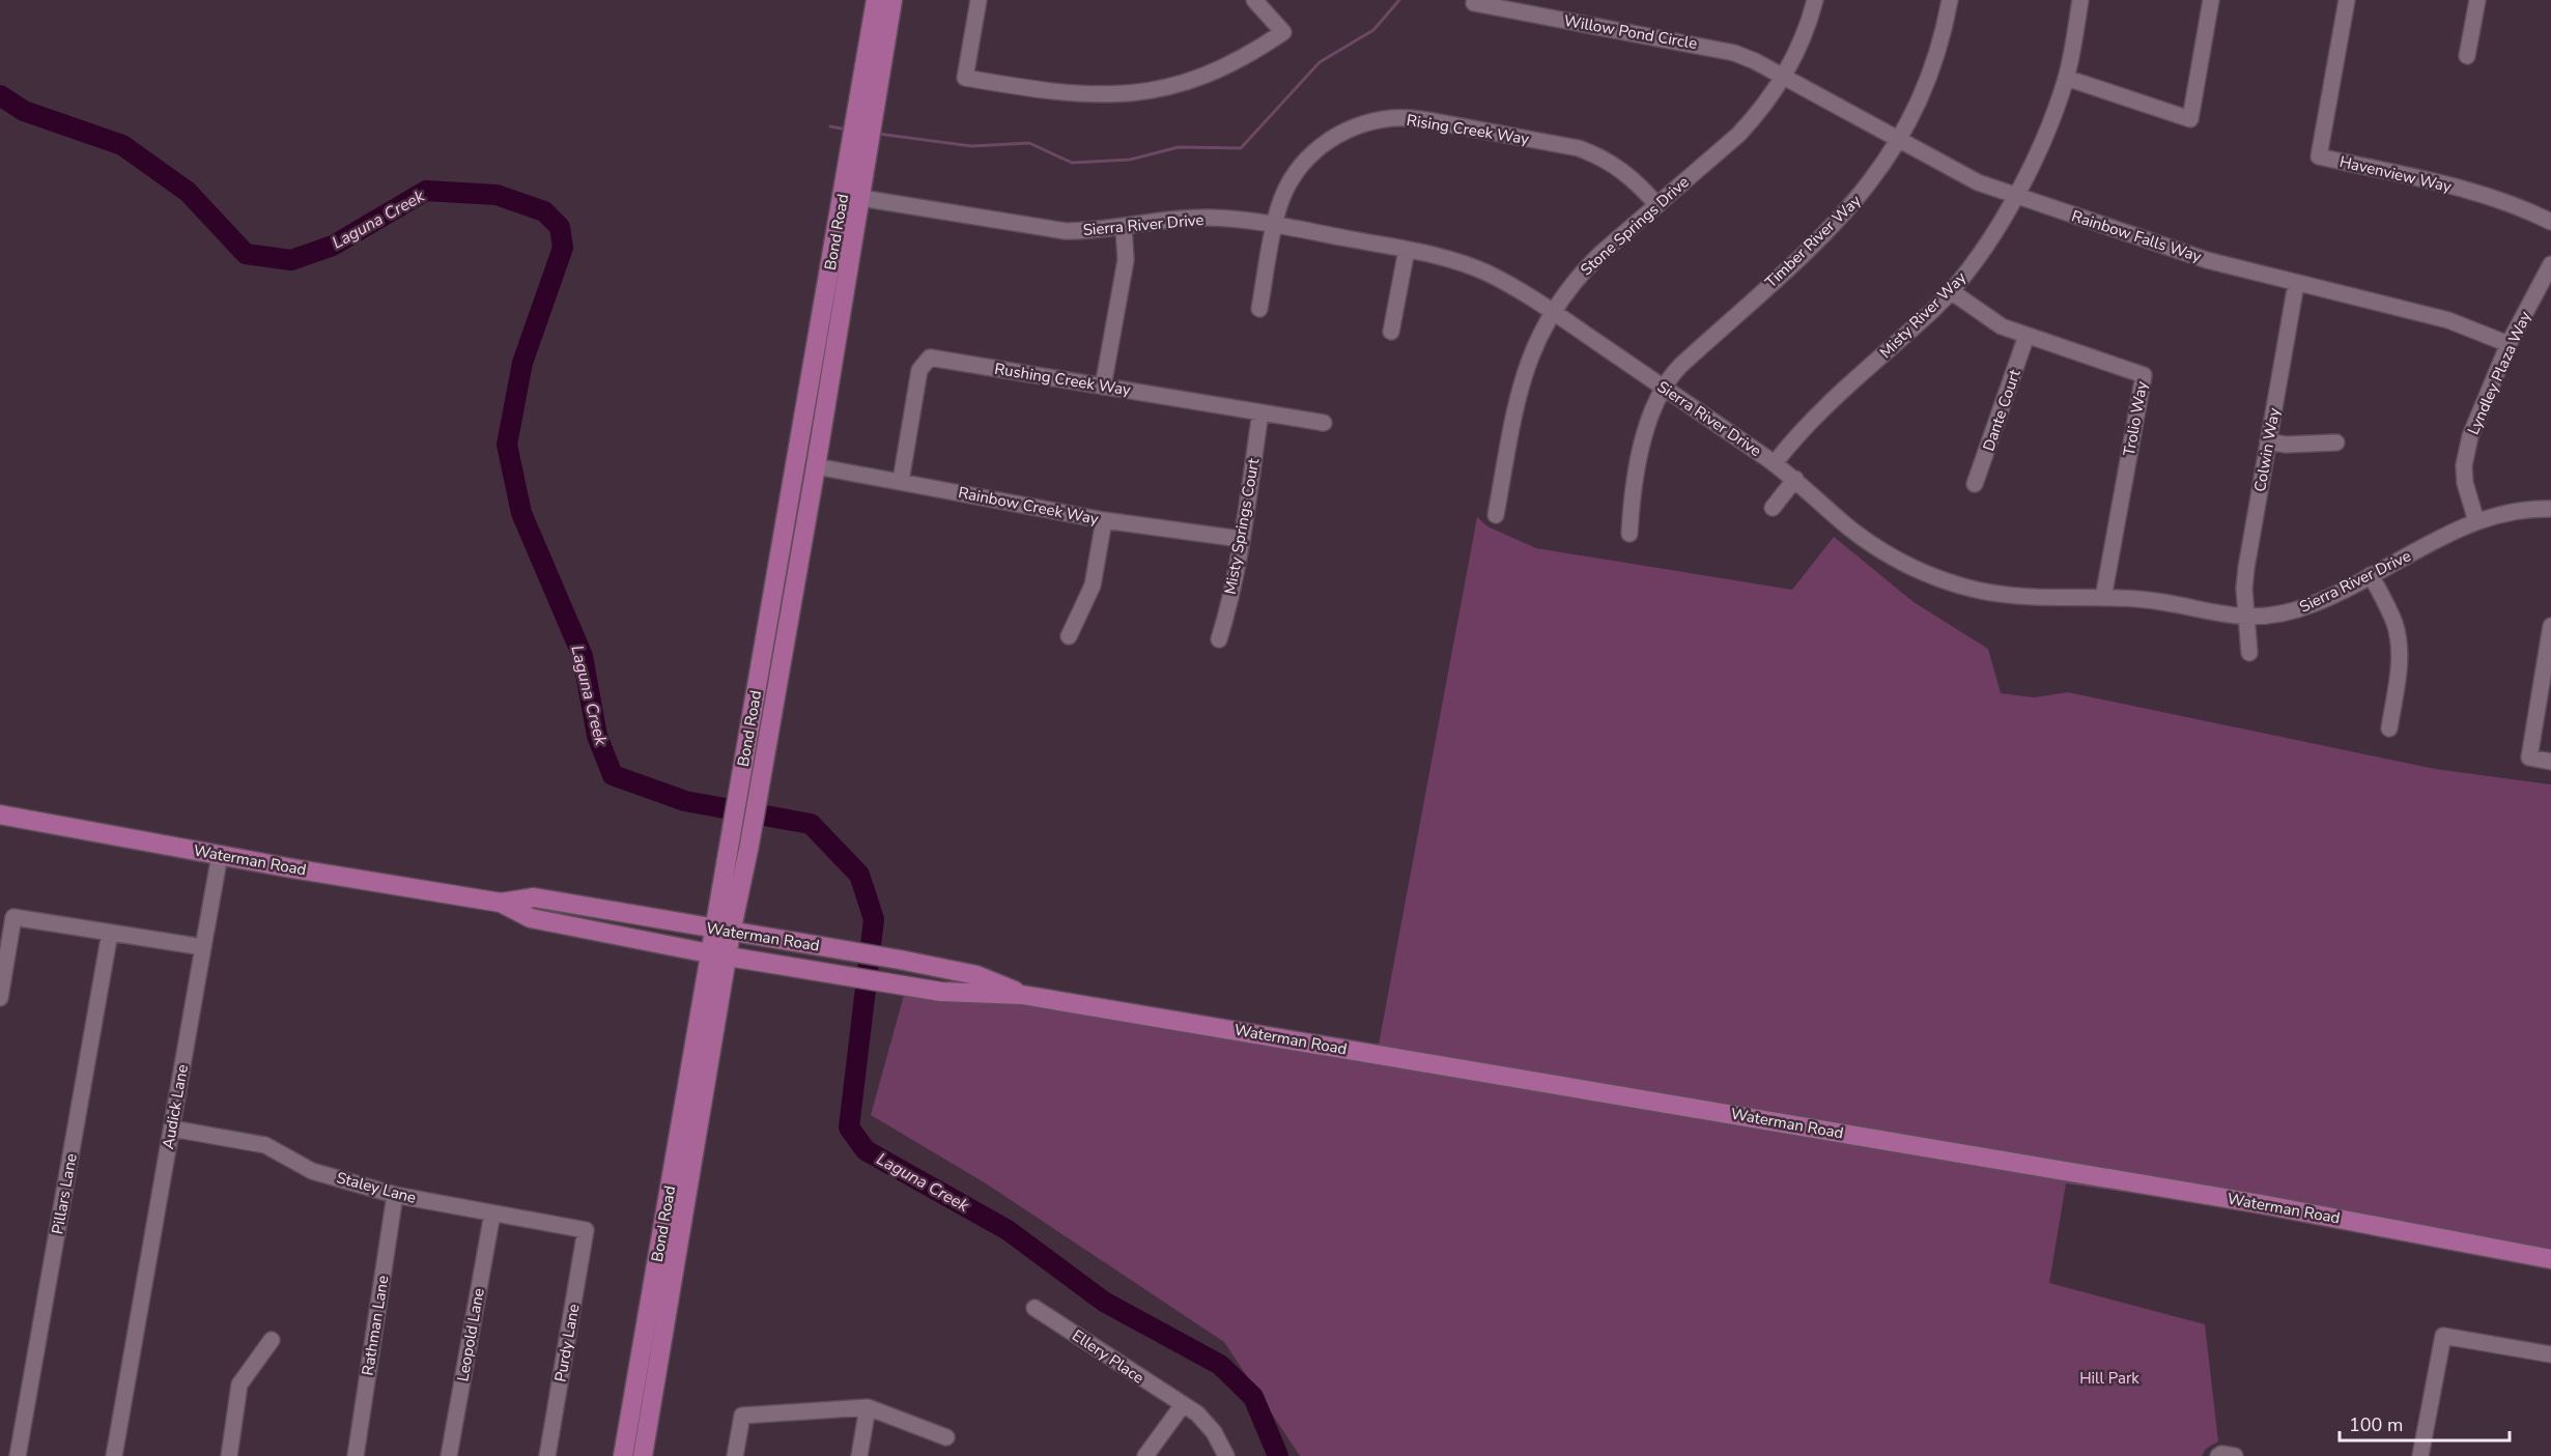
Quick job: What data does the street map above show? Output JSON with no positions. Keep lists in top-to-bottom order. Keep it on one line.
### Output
{"streets":{"main road":["Bond Road","Waterman Road"],"street":["Willow Pond Circle","Rising Creek Way","Havenview Way","Sierra River Drive","Stone Springs Drive","Rainbow Falls Way","Timber River Way","Misty River Way","Lyndley Plaza Way","Rushing Creek Way","Dante Court","Trolio Way","Colwin Way","Rainbow Creek Way","Misty Springs Court","Audick Lane","Staley Lane","Pillars Lane","Rathman Lane","Leopold Lane","Purdy Lane","Ellery Place"]},"crossings":[["Willow Pond Circle","Stone Springs Drive"],["Willow Pond Circle","Rainbow Falls Way"],["Rising Creek Way","Sierra River Drive"],["Rising Creek Way","Stone Springs Drive"],["Sierra River Drive","Stone Springs Drive"],["Sierra River Drive","Bond Road"],["Sierra River Drive","Timber River Way"],["Sierra River Drive","Misty River Way"],["Sierra River Drive","Lyndley Plaza Way"],["Sierra River Drive","Trolio Way"],["Sierra River Drive","Colwin Way"],["Stone Springs Drive","Rainbow Falls Way"],["Bond Road","Rainbow Creek Way"],["Bond Road","Waterman Road"],["Rainbow Falls Way","Timber River Way"],["Rainbow Falls Way","Misty River Way"],["Rainbow Falls Way","Lyndley Plaza Way"],["Rainbow Falls Way","Colwin Way"],["Misty River Way","Trolio Way"],["Rushing Creek Way","Rainbow Creek Way"],["Rushing Creek Way","Misty Springs Court"],["Dante Court","Trolio Way"],["Rainbow Creek Way","Misty Springs Court"],["Waterman Road","Audick Lane"],["Audick Lane","Staley Lane"],["Staley Lane","Rathman Lane"],["Staley Lane","Leopold Lane"],["Staley Lane","Purdy Lane"]],"water":["Laguna Creek"],"parks":["Hill Park"],"scale_bar":"100 m"}
